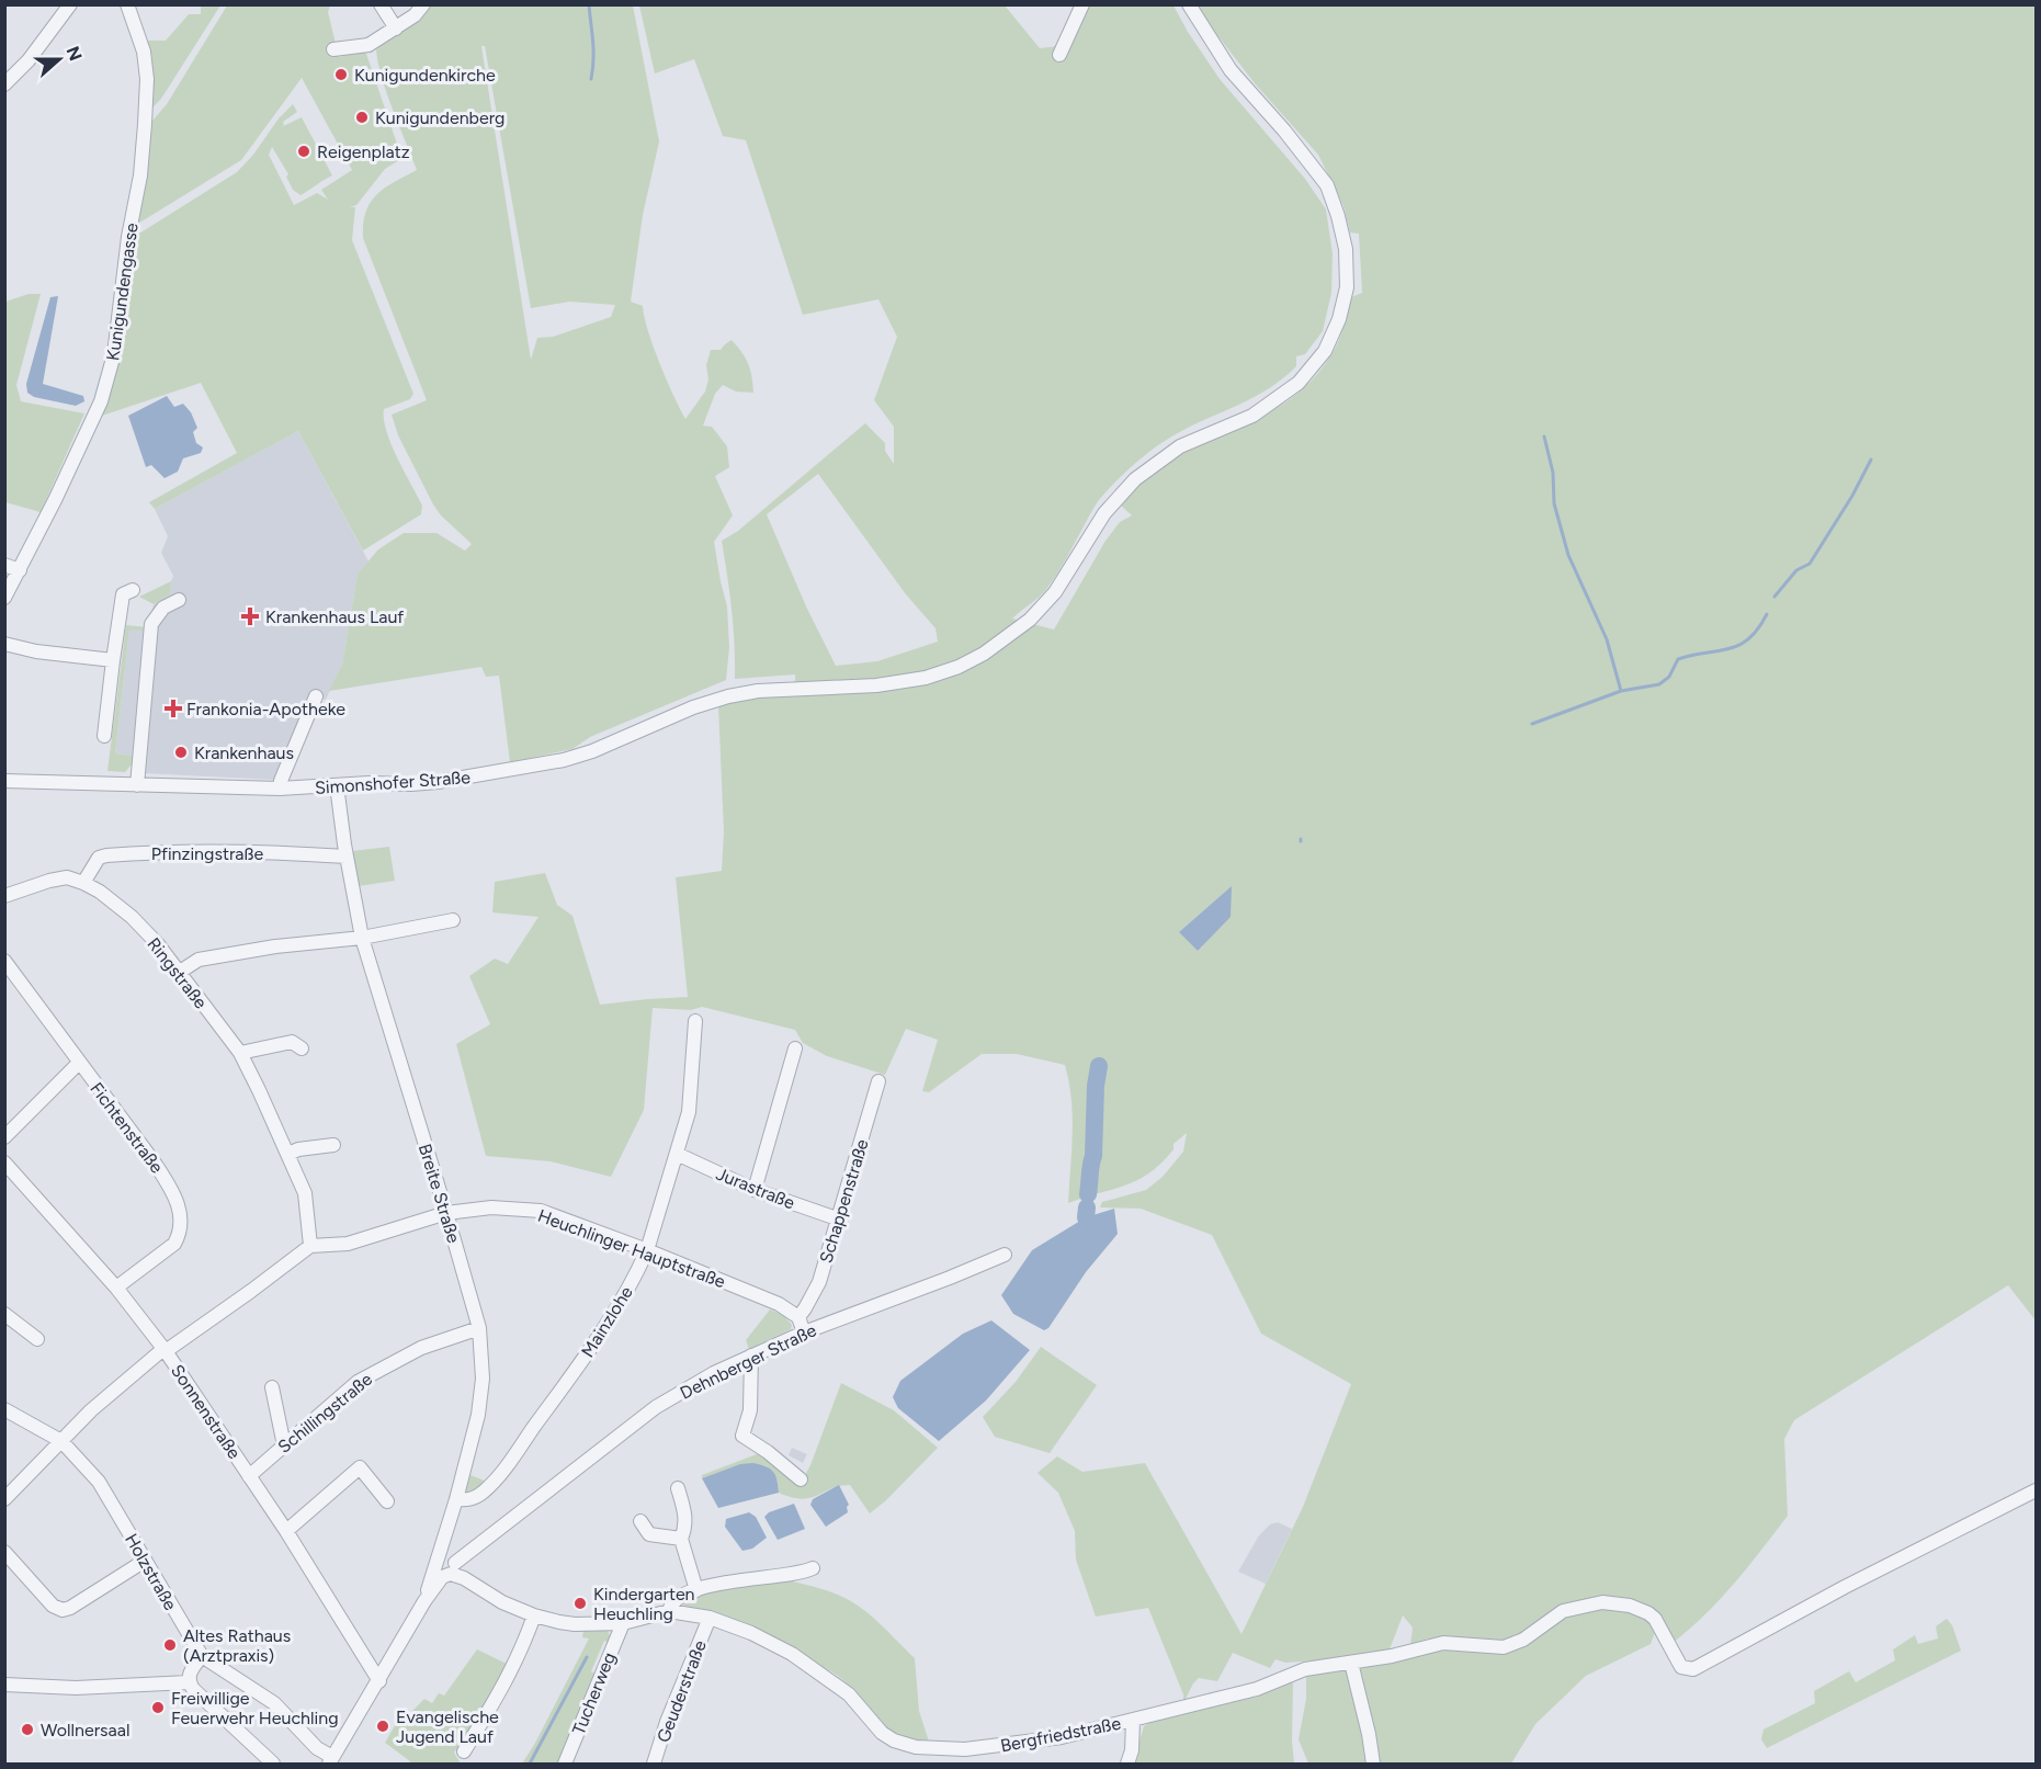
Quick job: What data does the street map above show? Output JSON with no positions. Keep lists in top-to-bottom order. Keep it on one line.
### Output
{"streets":{"street":["Kunigundengasse","Simonshofer Straße","Pfinzingstraße","Ringstraße","Fichtenstraße","Jurastraße","Breite Straße","Schappenstraße","Heuchlinger Hauptstraße","Mainzlohe","Dehnberger Straße","Sonnenstraße","Schillingstraße","Holzstraße","Geuderstraße","Tucherweg","Bergfriedstraße"]},"crossings":[["Simonshofer Straße","Breite Straße"],["Pfinzingstraße","Ringstraße"],["Pfinzingstraße","Breite Straße"],["Ringstraße","Heuchlinger Hauptstraße"],["Fichtenstraße","Sonnenstraße"],["Jurastraße","Schappenstraße"],["Jurastraße","Mainzlohe"],["Breite Straße","Heuchlinger Hauptstraße"],["Breite Straße","Mainzlohe"],["Breite Straße","Schillingstraße"],["Schappenstraße","Heuchlinger Hauptstraße"],["Heuchlinger Hauptstraße","Mainzlohe"],["Dehnberger Straße","Bergfriedstraße"],["Sonnenstraße","Schillingstraße"],["Geuderstraße","Bergfriedstraße"],["Tucherweg","Bergfriedstraße"]],"places":{"other":["Kunigundenkirche","Kunigundenberg","Reigenplatz","Krankenhaus","Kindergarten Heuchling","Altes Rathaus (Arztpraxis)","Freiwillige Feuerwehr Heuchling","Evangelische Jugend Lauf","Wollnersaal"],"health":["Krankenhaus Lauf","Frankonia-Apotheke"]},"north":"right"}
